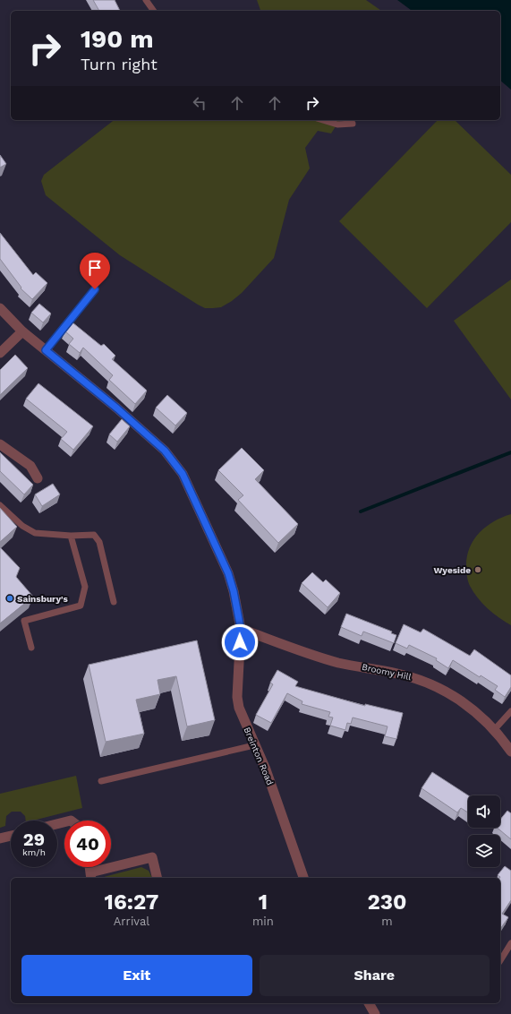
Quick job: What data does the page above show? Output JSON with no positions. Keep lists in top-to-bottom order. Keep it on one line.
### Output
{"streets":{"street":["Broomy Hill","Breinton Road"]},"crossings":[["Broomy Hill","Breinton Road"]],"places":["Wyeside","Sainsbury's"],"page":{"turn":["190 m","Turn right"],"speed":"29 km/h","limit":"40","eta":["16:27","Arrival","1","min","230","m"],"buttons":["Exit","Share"]}}
